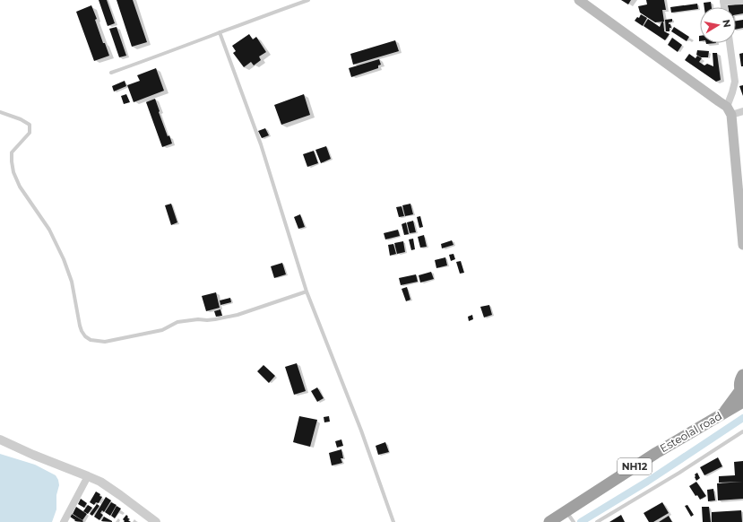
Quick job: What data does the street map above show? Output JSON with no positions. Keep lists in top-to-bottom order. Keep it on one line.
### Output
{"streets":{"highway":["Esteolal road","NH12"]},"north":"right"}
